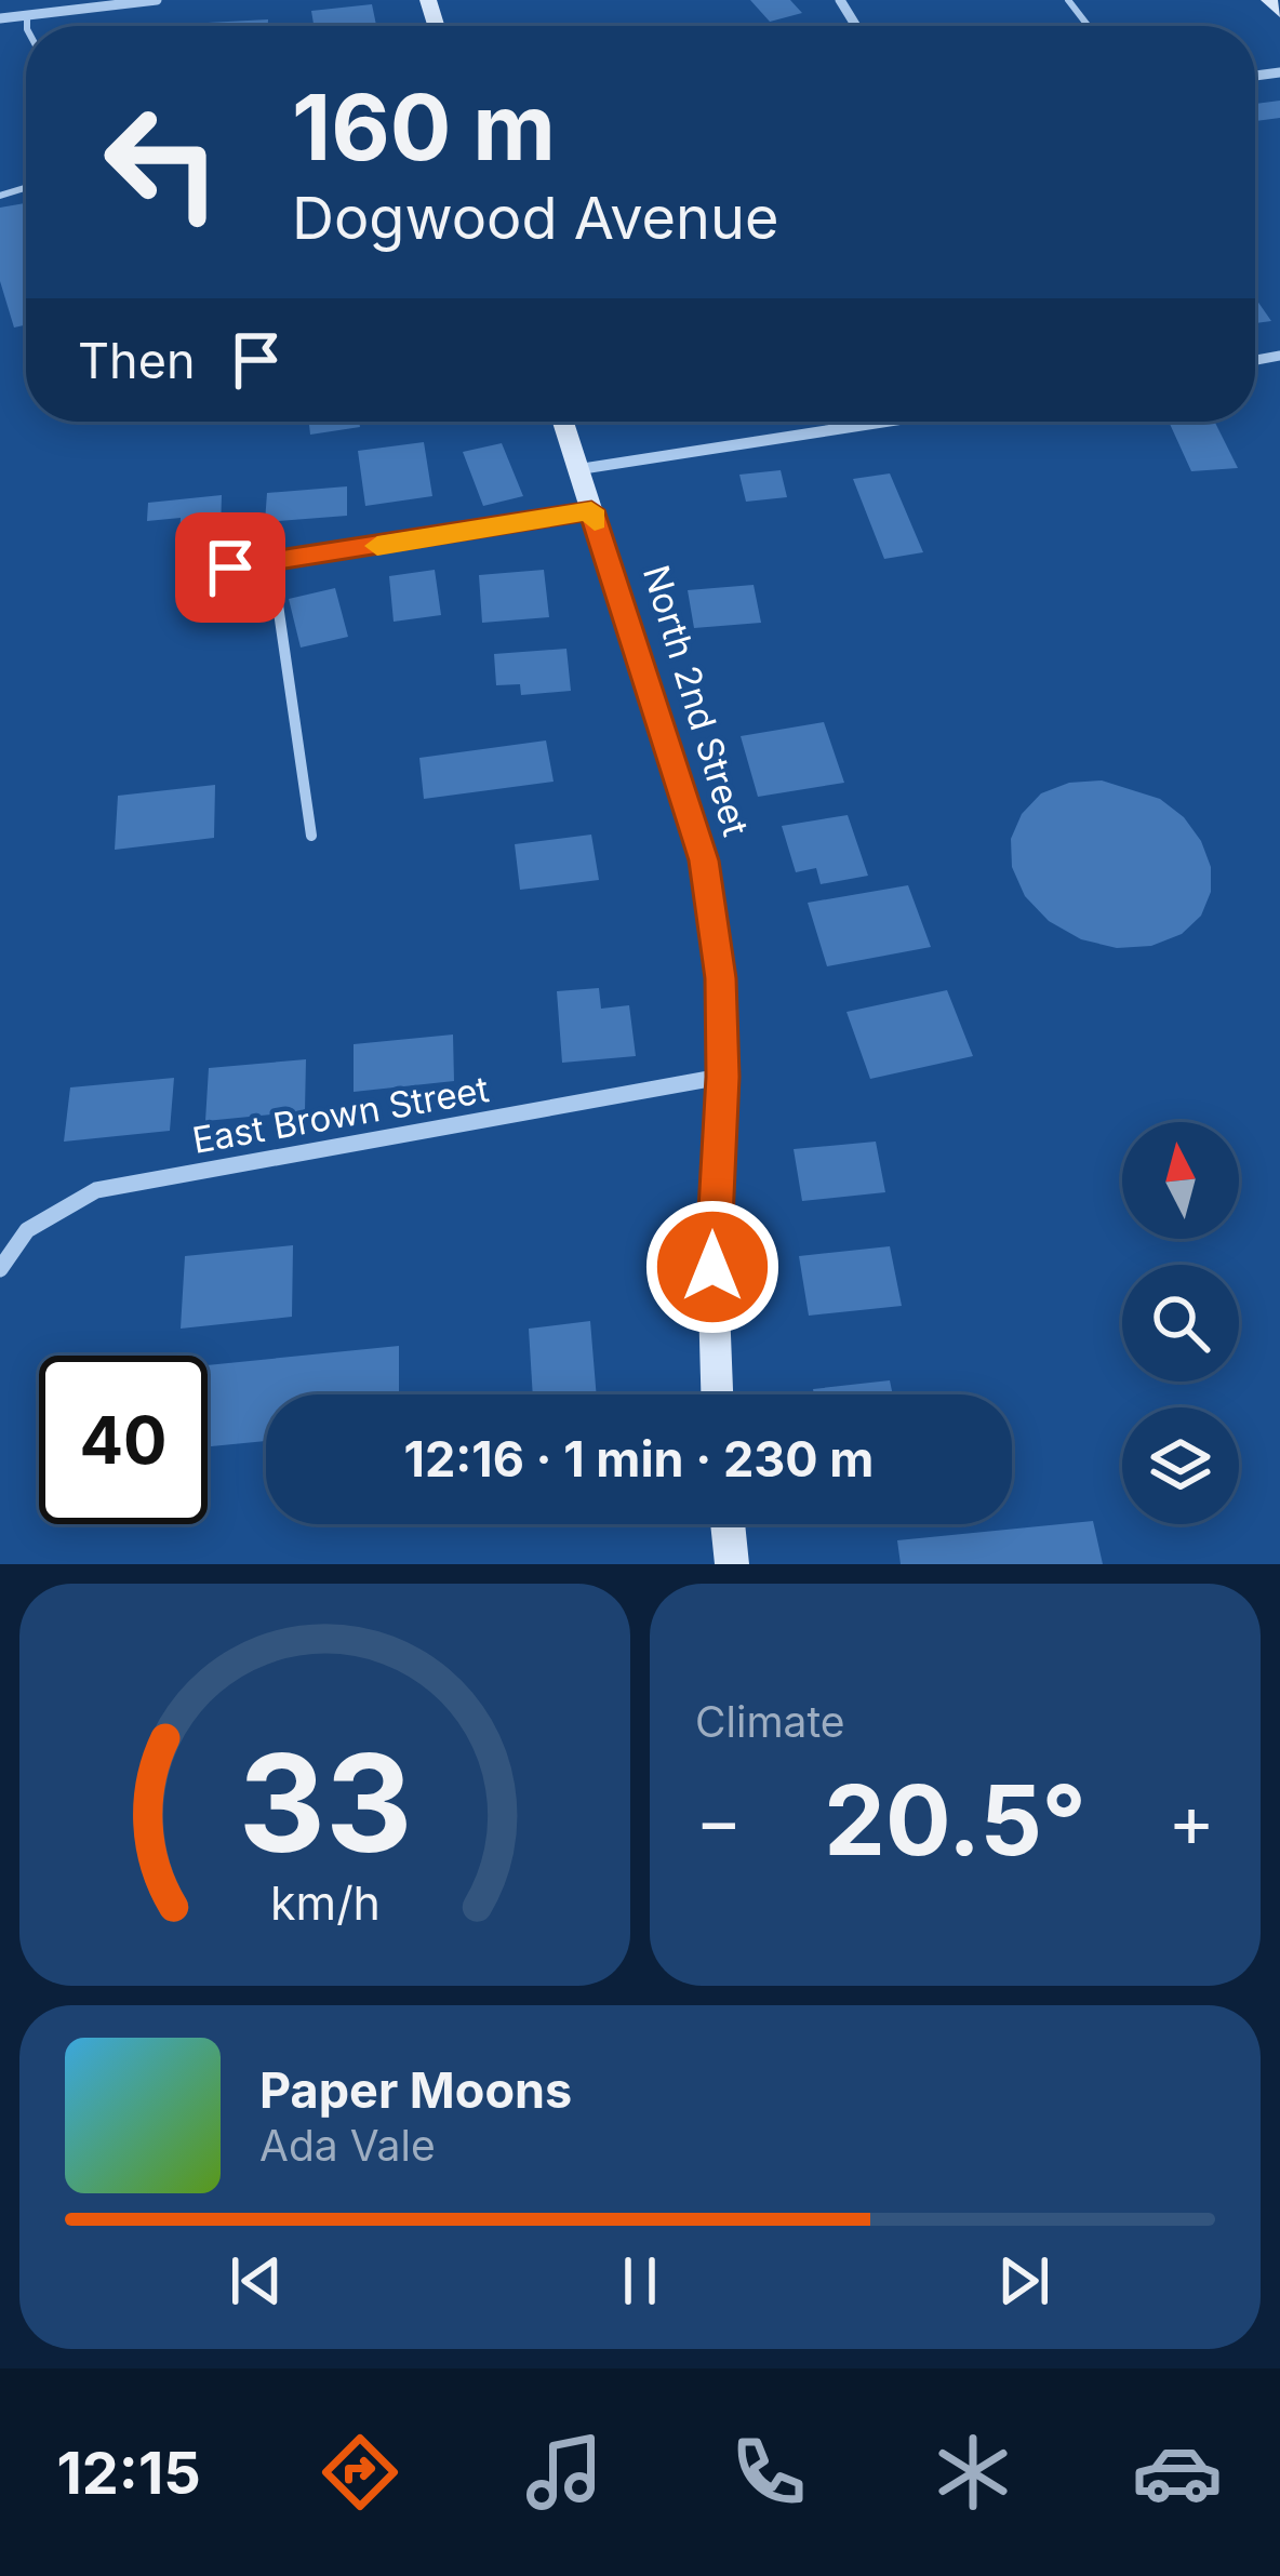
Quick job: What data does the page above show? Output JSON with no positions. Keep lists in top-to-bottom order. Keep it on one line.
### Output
{"streets":{"street":["North 2nd Street","East Brown Street"]},"crossings":[["North 2nd Street","East Brown Street"]],"north":"top","page":{"turn":["160 m","Dogwood Avenue"],"then":"Then","limit":"40","trip":"12:16 · 1 min · 230 m","tile":"Climate","heat":["−","20.5°","+"],"song":["Paper Moons","Ada Vale"],"tabs":"12:15","gauge":["33","km/h"]}}
